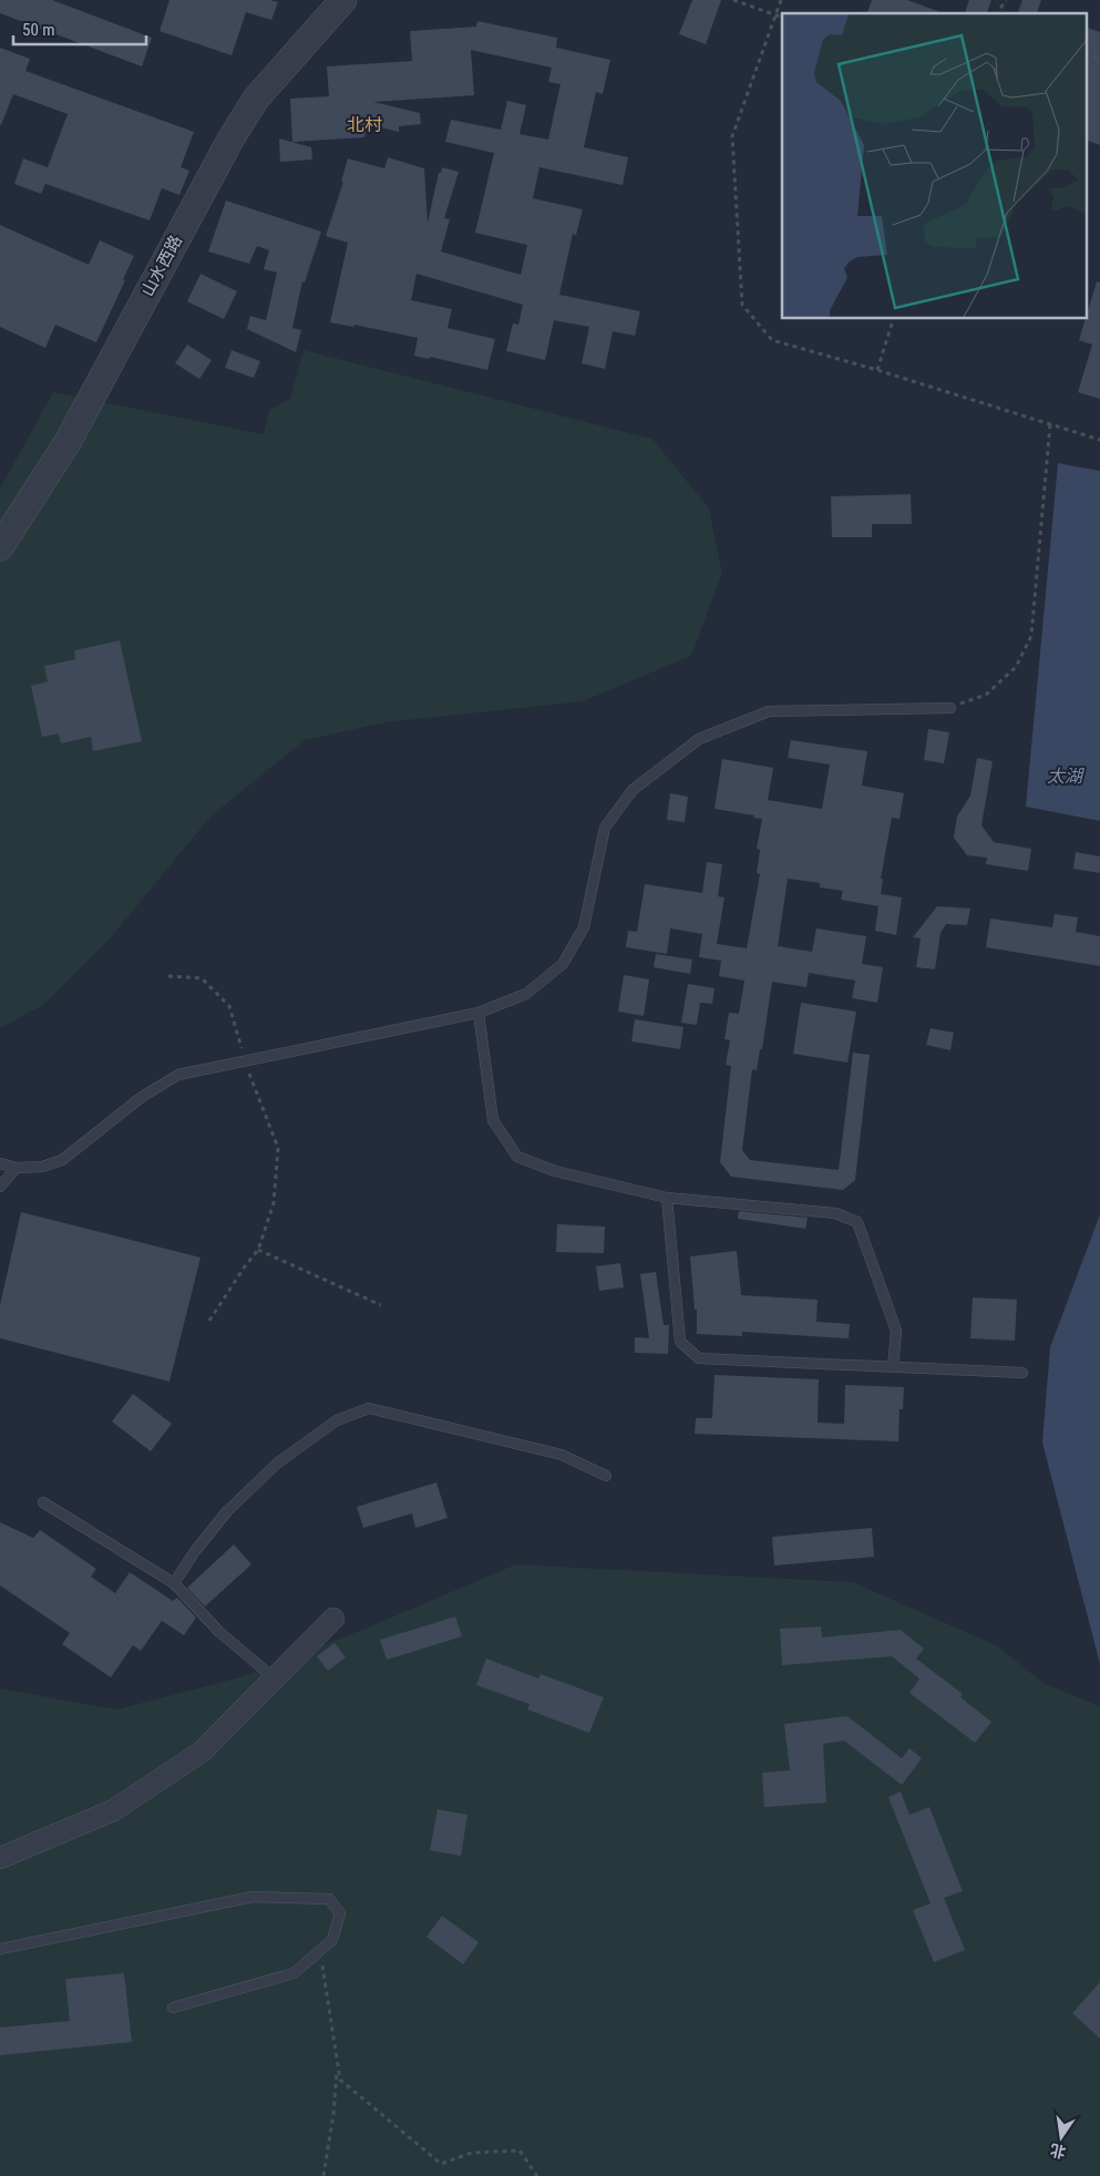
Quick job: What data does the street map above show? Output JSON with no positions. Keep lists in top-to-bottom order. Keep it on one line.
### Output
{"streets":{"street":["山水西路"]},"districts":["北村"],"water":["太湖"],"scale_bar":"50 m","north":"bottom"}
